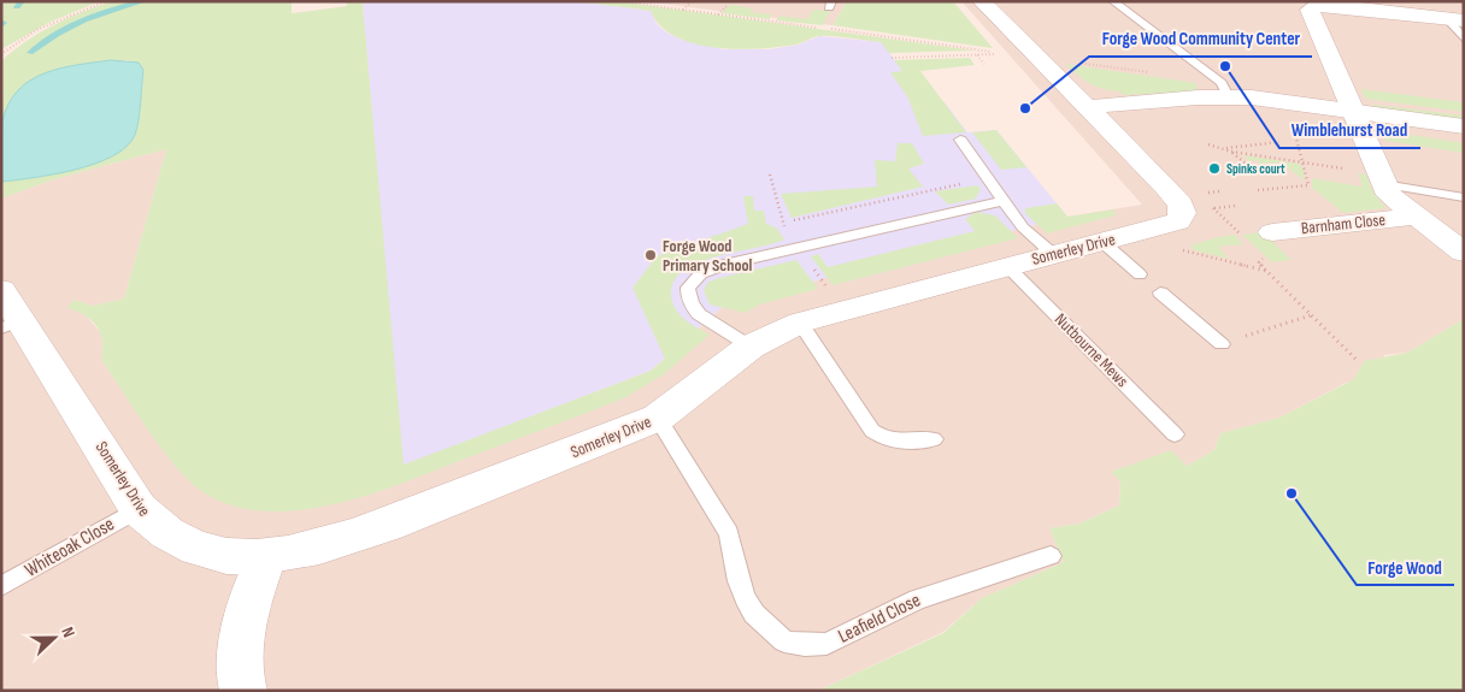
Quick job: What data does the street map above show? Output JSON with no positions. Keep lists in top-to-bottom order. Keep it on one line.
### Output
{"streets":{"street":["Barnham Close","Somerley Drive"],"lane":["Nutbourne Mews","Whiteoak Close","Leafield Close"]},"crossings":[["Somerley Drive","Nutbourne Mews"],["Somerley Drive","Whiteoak Close"],["Somerley Drive","Leafield Close"]],"places":["Wimblehurst Road","Forge Wood Community Center","Spinks court","Forge Wood Primary School","Forge Wood"],"north":"right"}
